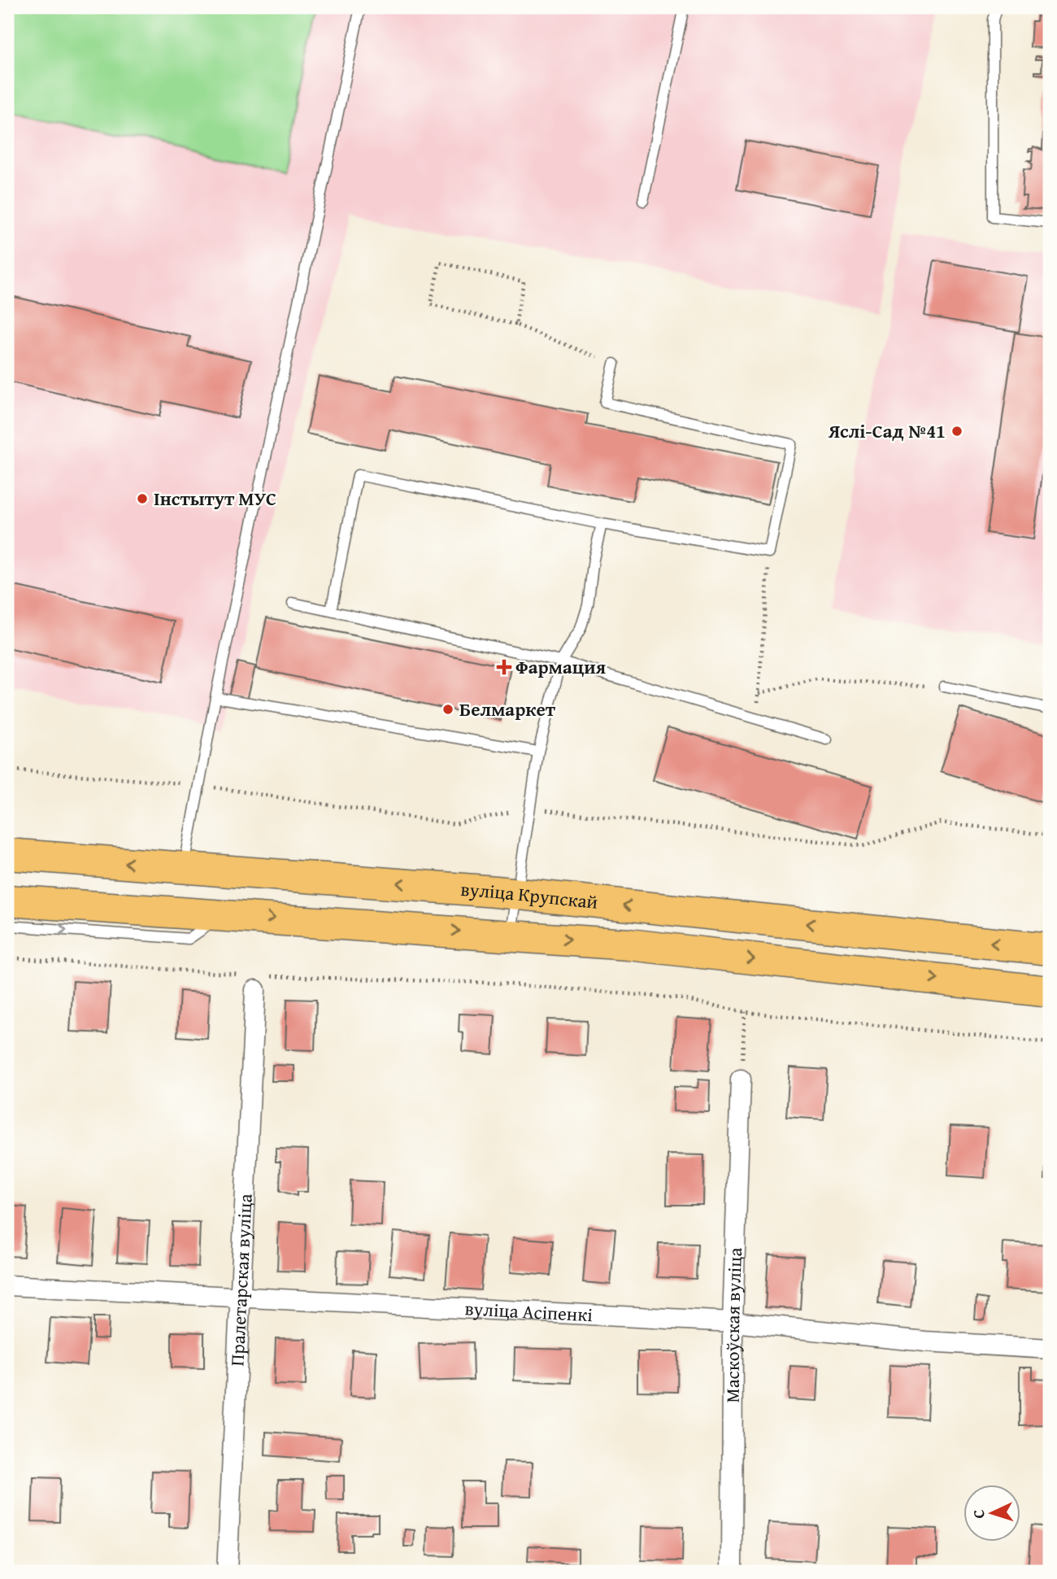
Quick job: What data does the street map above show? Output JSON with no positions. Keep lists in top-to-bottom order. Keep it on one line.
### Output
{"streets":{"main road":["вуліца Крупскай"],"street":["Пралетарская вуліца","вуліца Асіпенкі","Маскоўская вуліца"]},"crossings":[["Пралетарская вуліца","вуліца Асіпенкі"],["вуліца Асіпенкі","Маскоўская вуліца"]],"places":{"other":["Яслі-Сад №41","Інстытут МУС","Белмаркет"],"health":["Фармация"]},"north":"left"}
